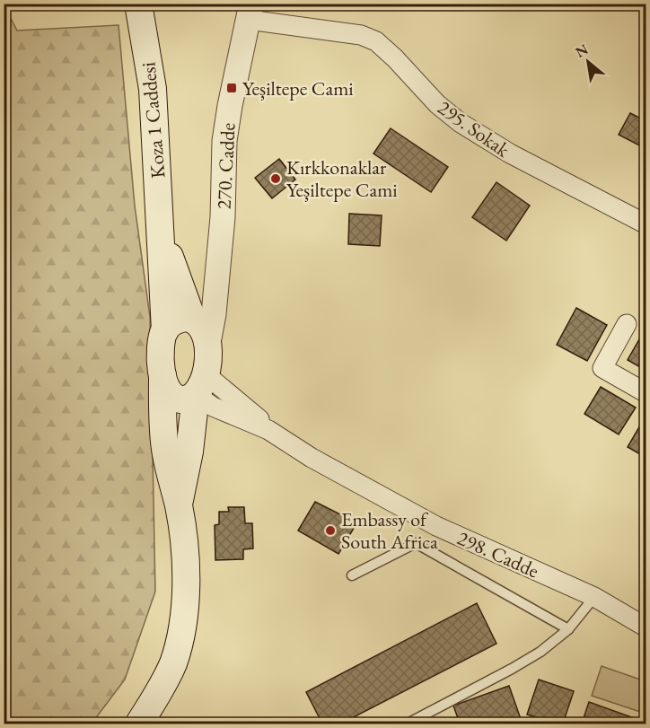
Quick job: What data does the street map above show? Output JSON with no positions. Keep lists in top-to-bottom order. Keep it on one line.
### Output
{"streets":{"main road":["Koza 1 Caddesi","270. Cadde"],"street":["295. Sokak","298. Cadde"]},"crossings":[["Koza 1 Caddesi","270. Cadde"],["295. Sokak","270. Cadde"],["270. Cadde","298. Cadde"]],"places":{"transit":["Yeşiltepe Cami"],"other":["Kırkkonaklar Yeşiltepe Cami","Embassy of South Africa"]},"north":"top left"}
